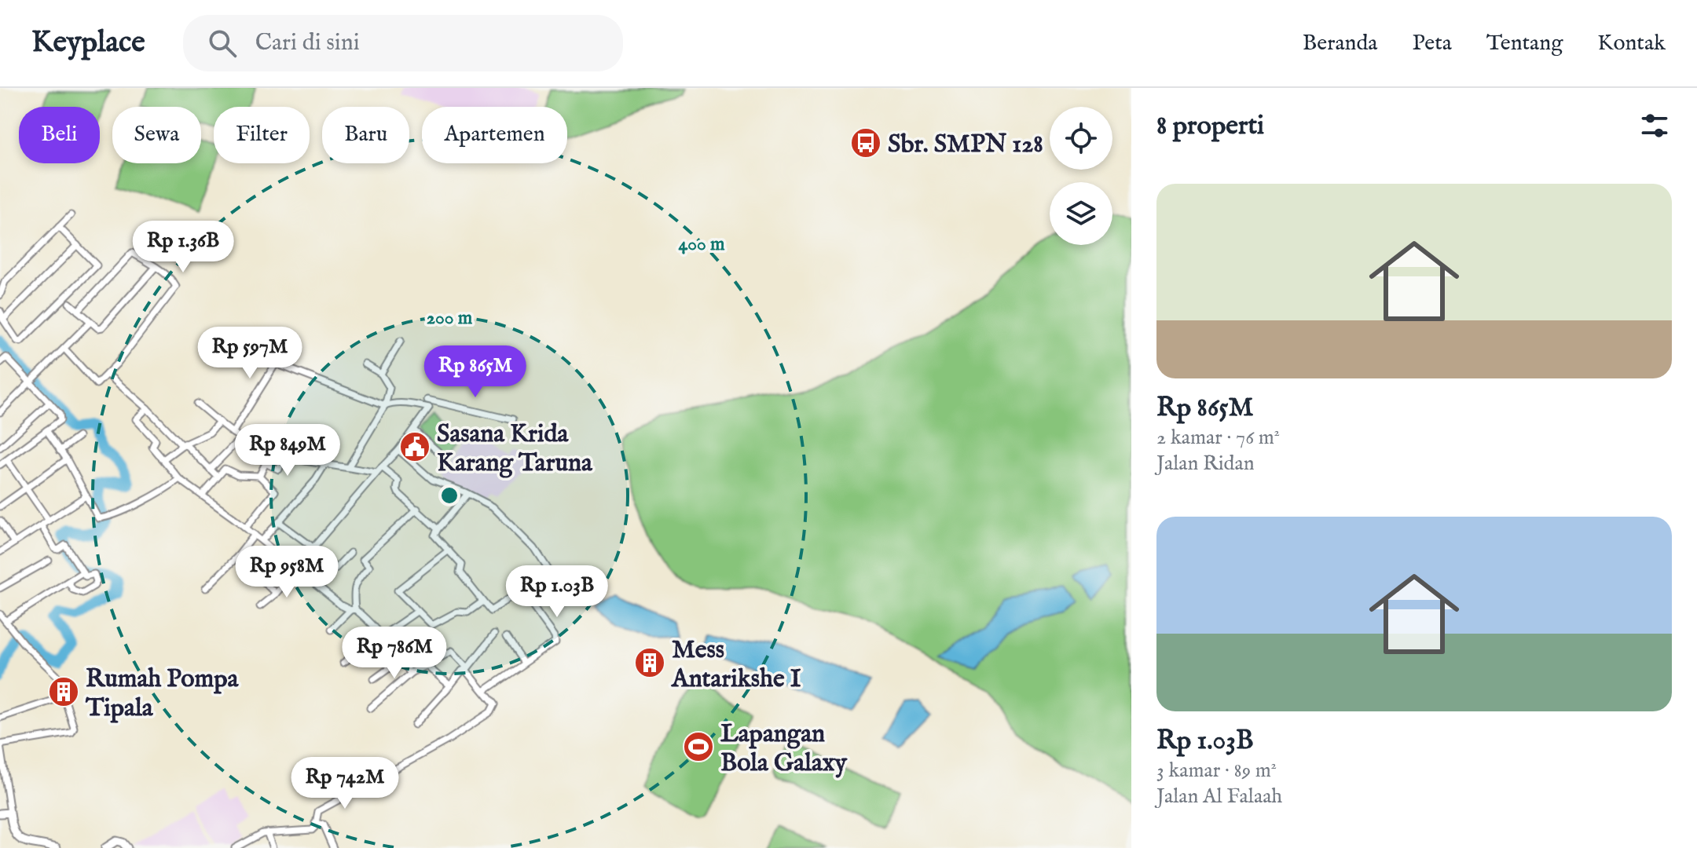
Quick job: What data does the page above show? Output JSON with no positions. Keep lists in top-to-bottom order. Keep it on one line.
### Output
{"places":{"bus stop":["Sbr. SMPN 128"],"public building":["Sasana Krida Karang Taruna"],"building":["Mess Antarikshe I","Rumah Pompa Tipala"],"sports":["Lapangan Bola Galaxy"]},"page":{"header":"Keyplace","search":"Cari di sini","nav":["Beranda","Peta","Tentang","Kontak"],"heading":"8 properti","chip":["Beli","Sewa","Filter","Baru","Apartemen"],"list":[{"name":"Rp 865M","note":"2 kamar · 76 m² · Jalan Ridan"},{"name":"Rp 1.03B","note":"3 kamar · 89 m² · Jalan Al Falaah"}],"price":["Rp 1.36B","Rp 597M","Rp 865M","Rp 849M","Rp 958M","Rp 1.03B","Rp 786M","Rp 742M"]},"rings":["400 m","200 m"]}
